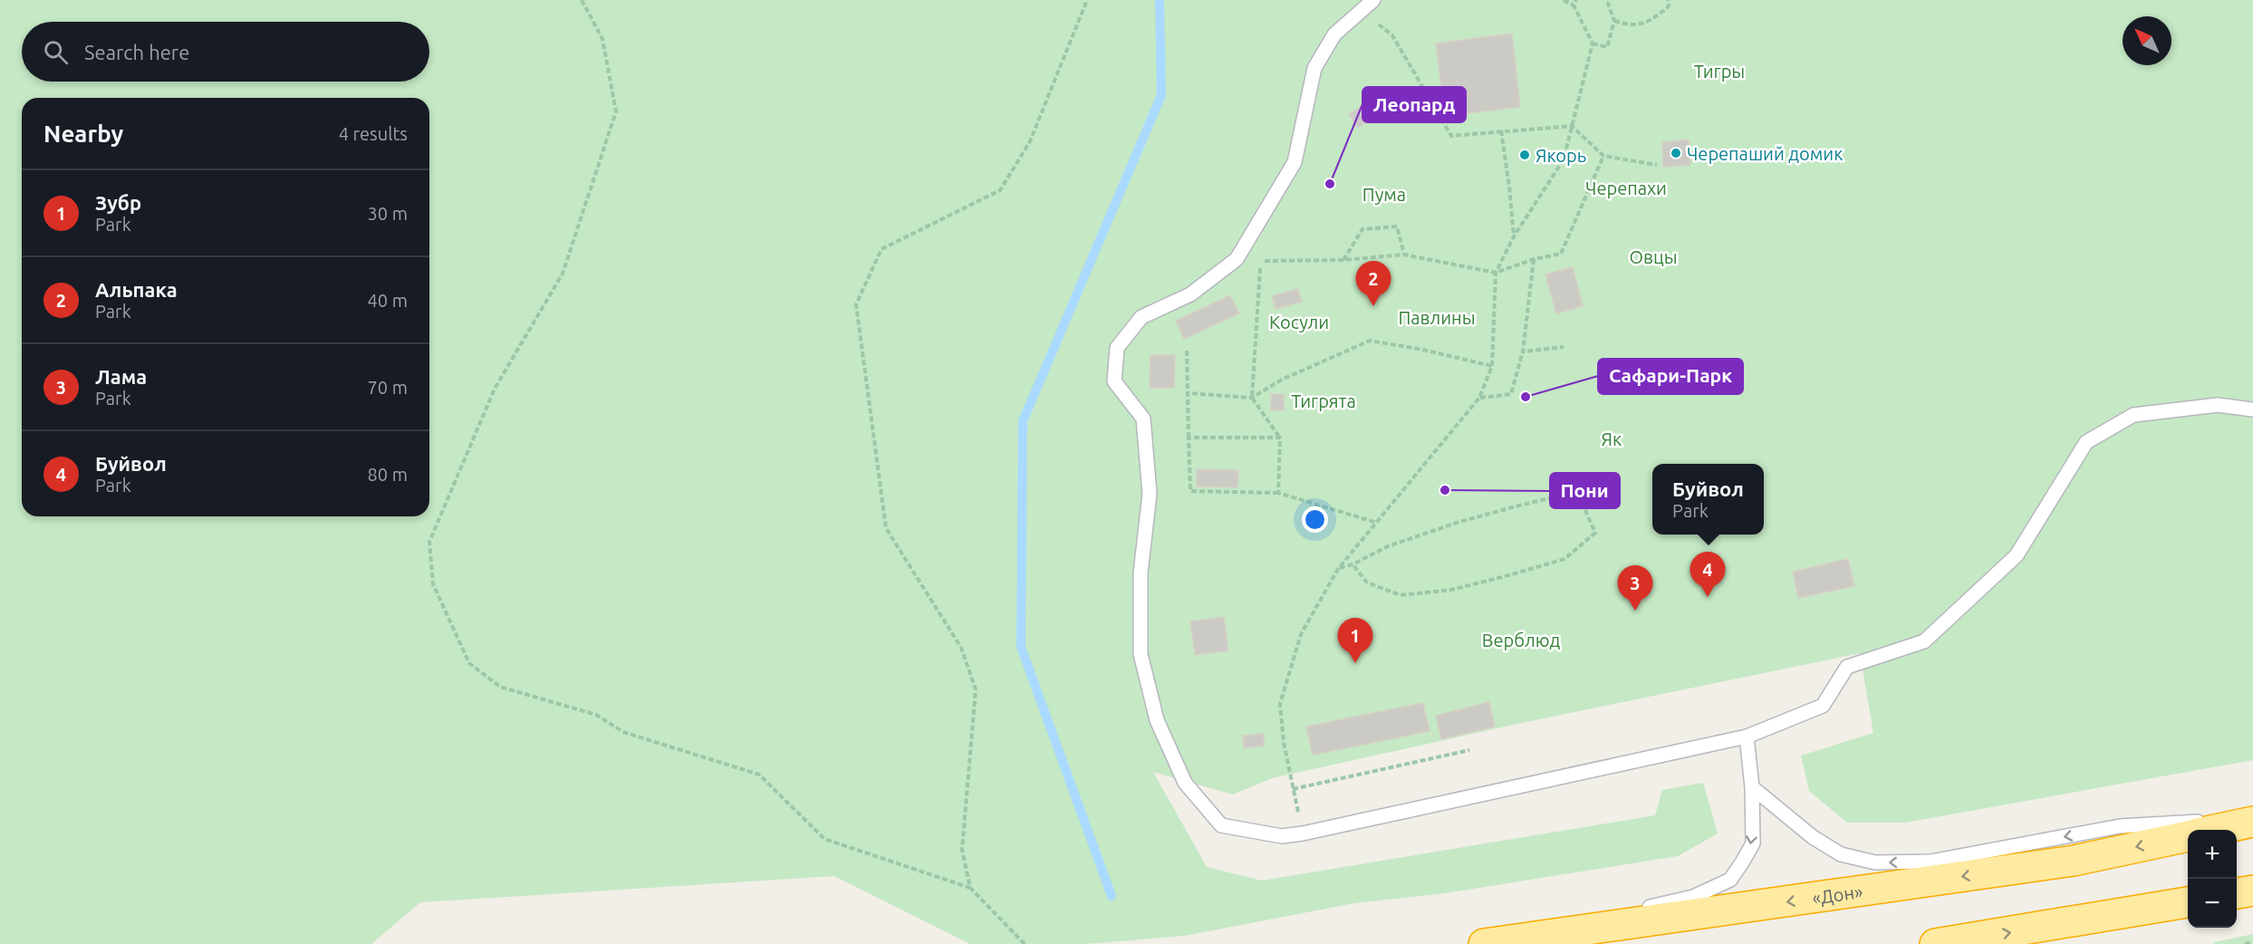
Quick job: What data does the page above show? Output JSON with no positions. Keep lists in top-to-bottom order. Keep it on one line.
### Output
{"streets":{"highway":["«Дон»"]},"parks":["Тигры","Черепахи","Пума","Овцы","Павлины","Косули","Тигрята","Як","Верблюд"],"places":["Черепаший домик","Якорь","Леопард","Сафари-Парк","Пони"],"north":"top left","page":{"search":"Search here","heading":["Nearby","4 results"],"list":[{"mark":"1","name":"Зубр","note":"Park","value":"30 m"},{"mark":"2","name":"Альпака","note":"Park","value":"40 m"},{"mark":"3","name":"Лама","note":"Park","value":"70 m"},{"mark":"4","name":"Буйвол","note":"Park","value":"80 m"}],"pins":["2","4","3","1"],"popup":["Буйвол","Park"],"map_buttons":["+","−"]}}
